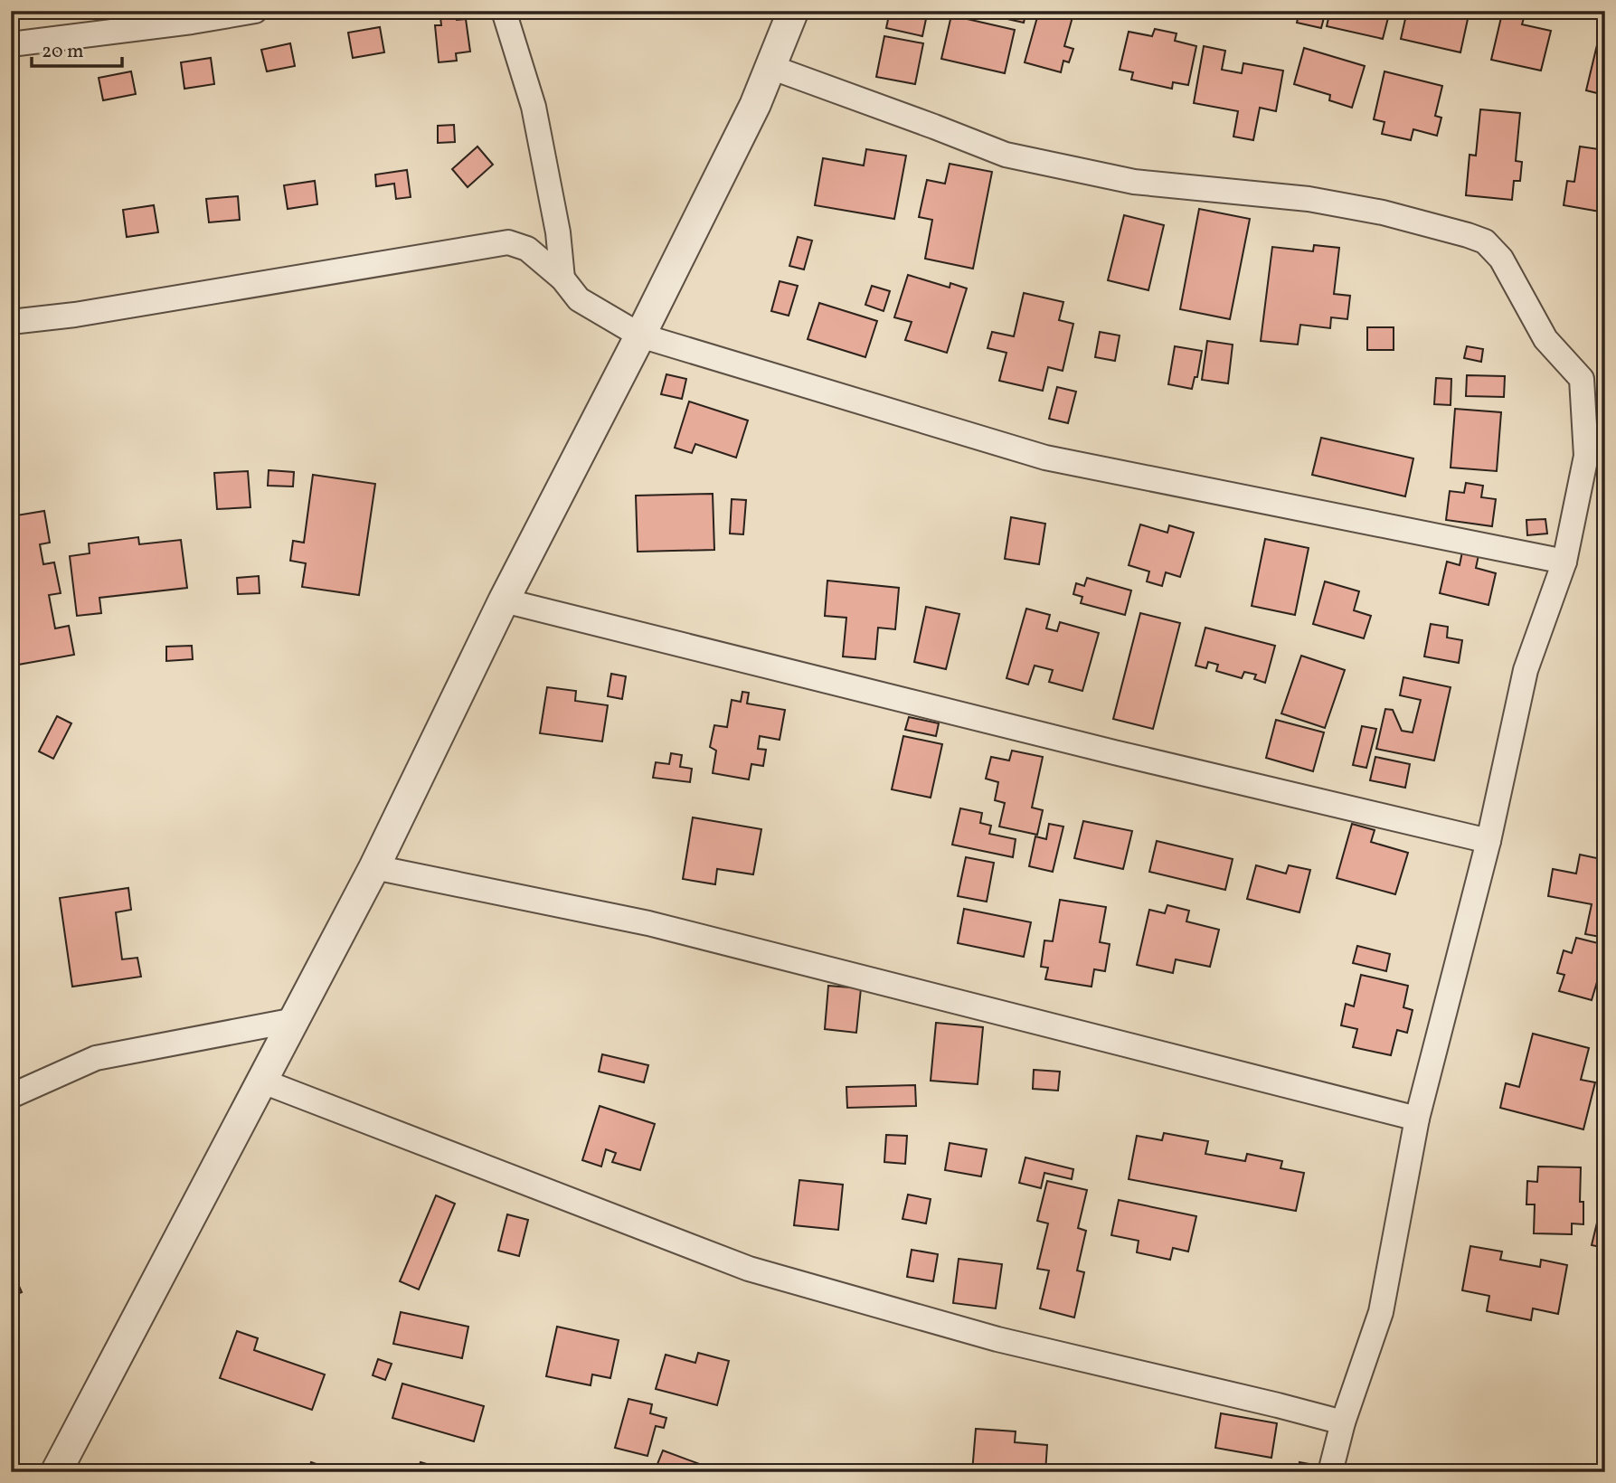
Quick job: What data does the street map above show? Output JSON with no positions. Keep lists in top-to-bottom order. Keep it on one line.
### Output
{"scale_bar":"20 m"}
